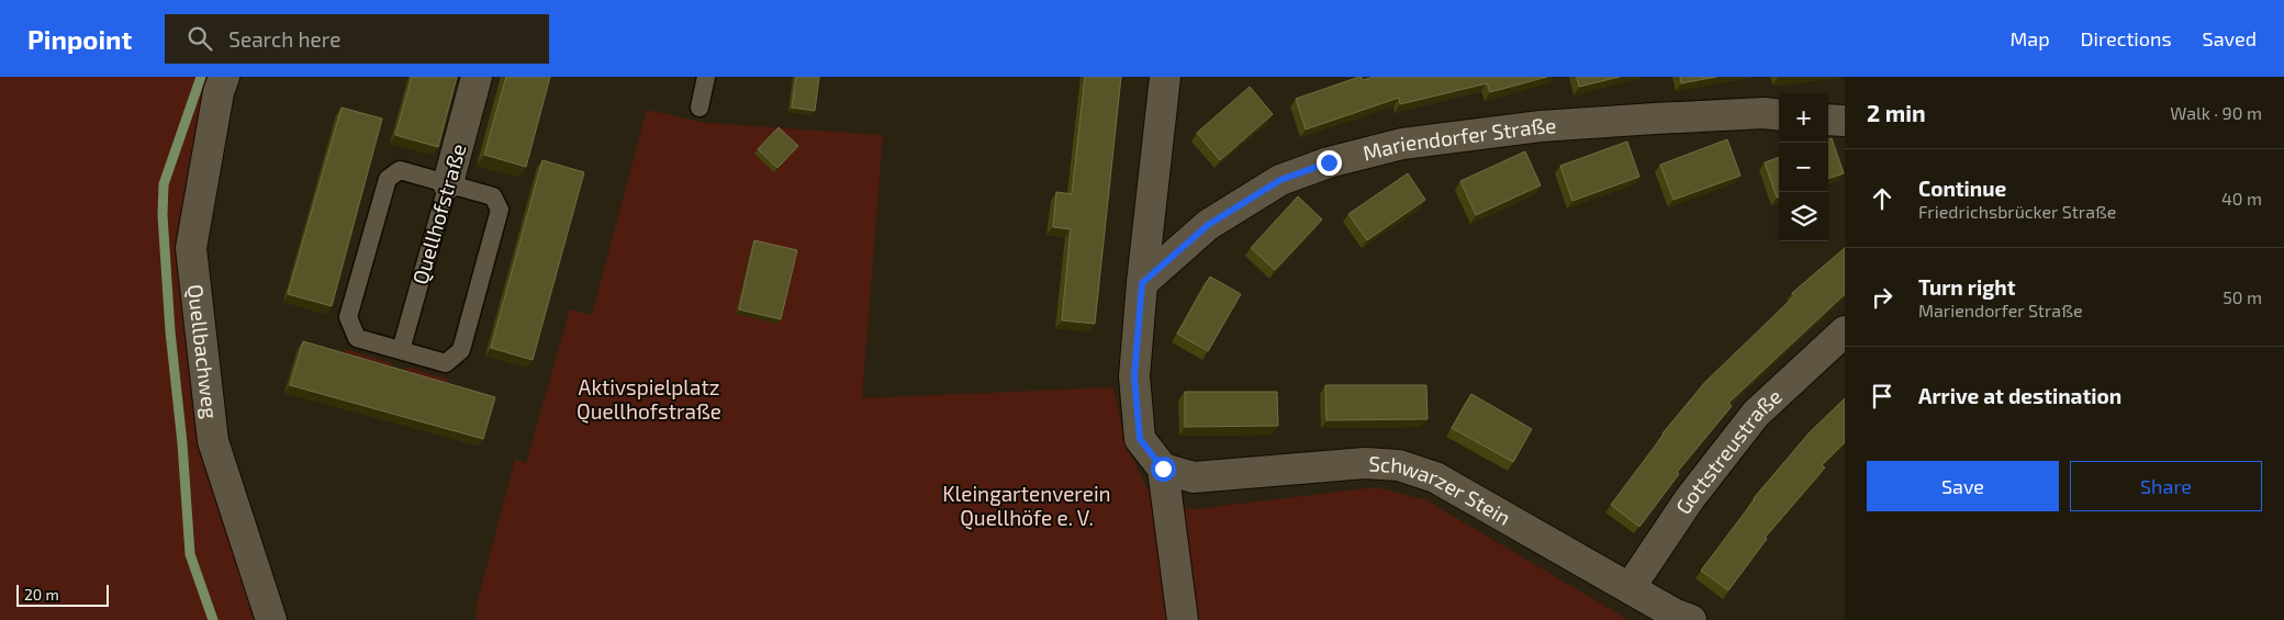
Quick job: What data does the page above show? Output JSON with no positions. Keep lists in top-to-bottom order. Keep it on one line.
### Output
{"streets":{"street":["Mariendorfer Straße","Quellhofstraße","Quellbachweg","Gottstreustraße","Schwarzer Stein"]},"crossings":[["Gottstreustraße","Schwarzer Stein"]],"parks":["Aktivspielplatz Quellhofstraße","Kleingartenverein Quellhöfe e. V."],"scale_bar":"20 m","page":{"header":"Pinpoint","search":"Search here","nav":["Map","Directions","Saved"],"heading":["2 min","Walk · 90 m"],"map_buttons":["+","−"],"list":[["Continue","Friedrichsbrücker Straße","40 m"],["Turn right","Mariendorfer Straße","50 m"],"Arrive at destination"],"buttons":["Save","Share"],"scale":"20 m"}}
